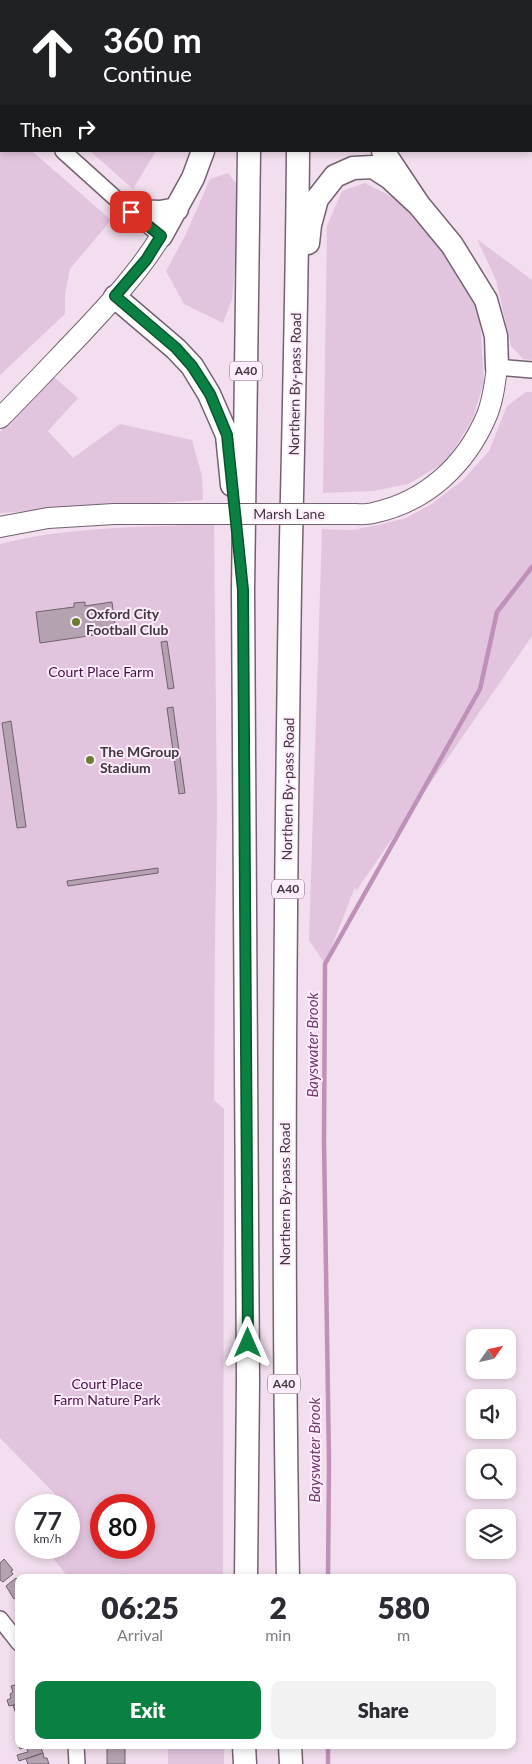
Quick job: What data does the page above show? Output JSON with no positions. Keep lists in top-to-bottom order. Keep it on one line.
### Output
{"streets":{"highway":["A40","Northern By-pass Road"],"main road":["Marsh Lane"]},"water":["Bayswater Brook"],"parks":["Court Place Farm","Court Place Farm Nature Park"],"places":["Oxford City Football Club","The MGroup Stadium"],"north":"top right","page":{"turn":["360 m","Continue"],"then":"Then","speed":"77 km/h","limit":"80","eta":["06:25","Arrival","2","min","580","m"],"buttons":["Exit","Share"]}}
